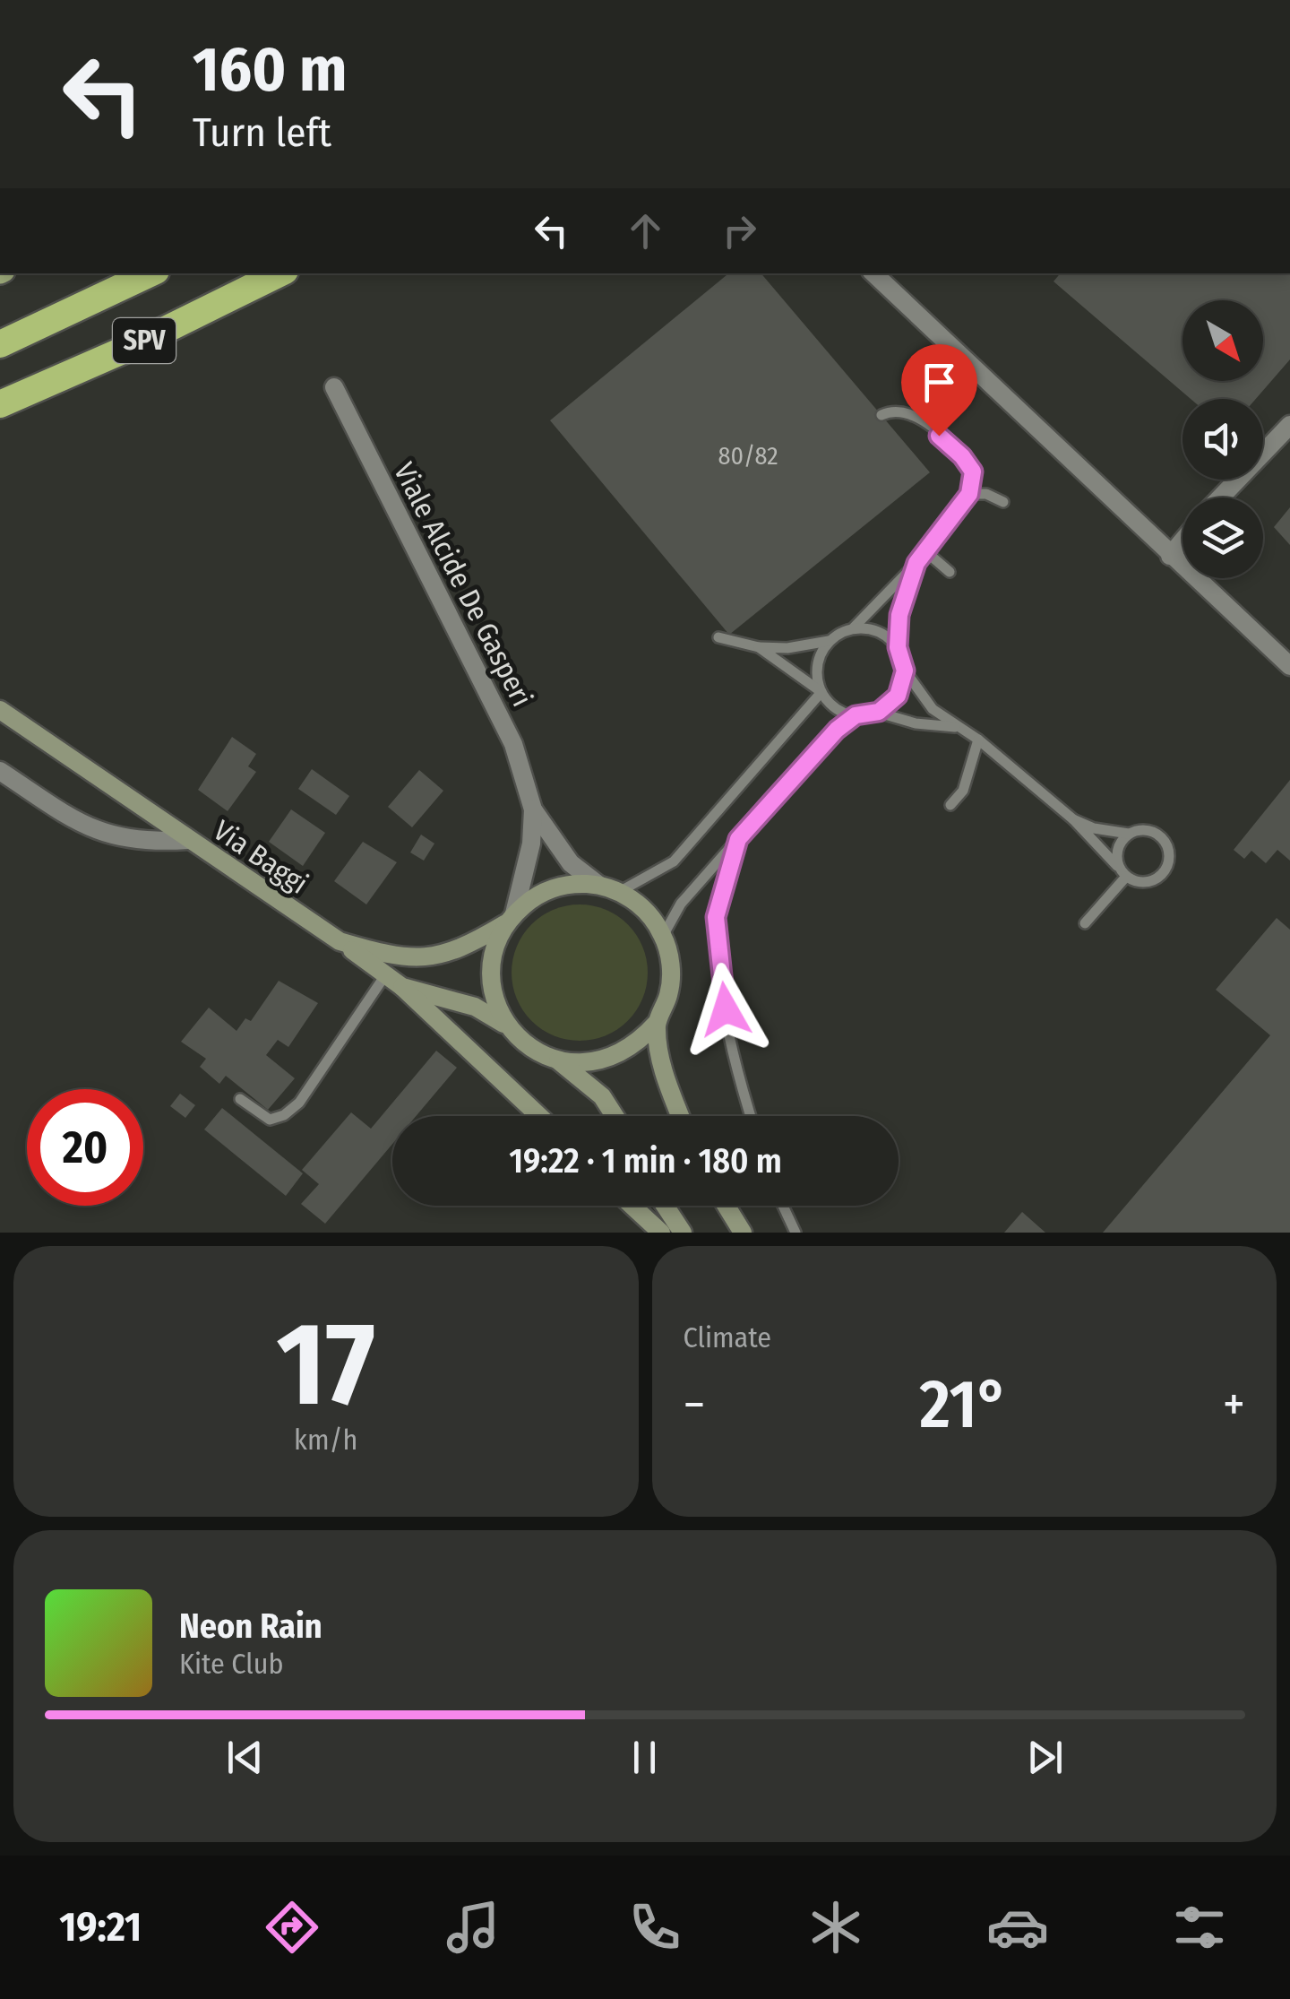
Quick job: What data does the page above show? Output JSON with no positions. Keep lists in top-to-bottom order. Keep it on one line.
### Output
{"streets":{"highway":["SPV"],"main road":["Viale Alcide De Gasperi","Via Baggi"]},"crossings":[["Viale Alcide De Gasperi","Via Baggi"]],"house_numbers":["80/82"],"north":"bottom right","page":{"turn":["160 m","Turn left"],"limit":"20","trip":"19:22 · 1 min · 180 m","tile":[["17","km/h"],"Climate"],"heat":["−","21°","+"],"song":["Neon Rain","Kite Club"],"tabs":"19:21"}}
